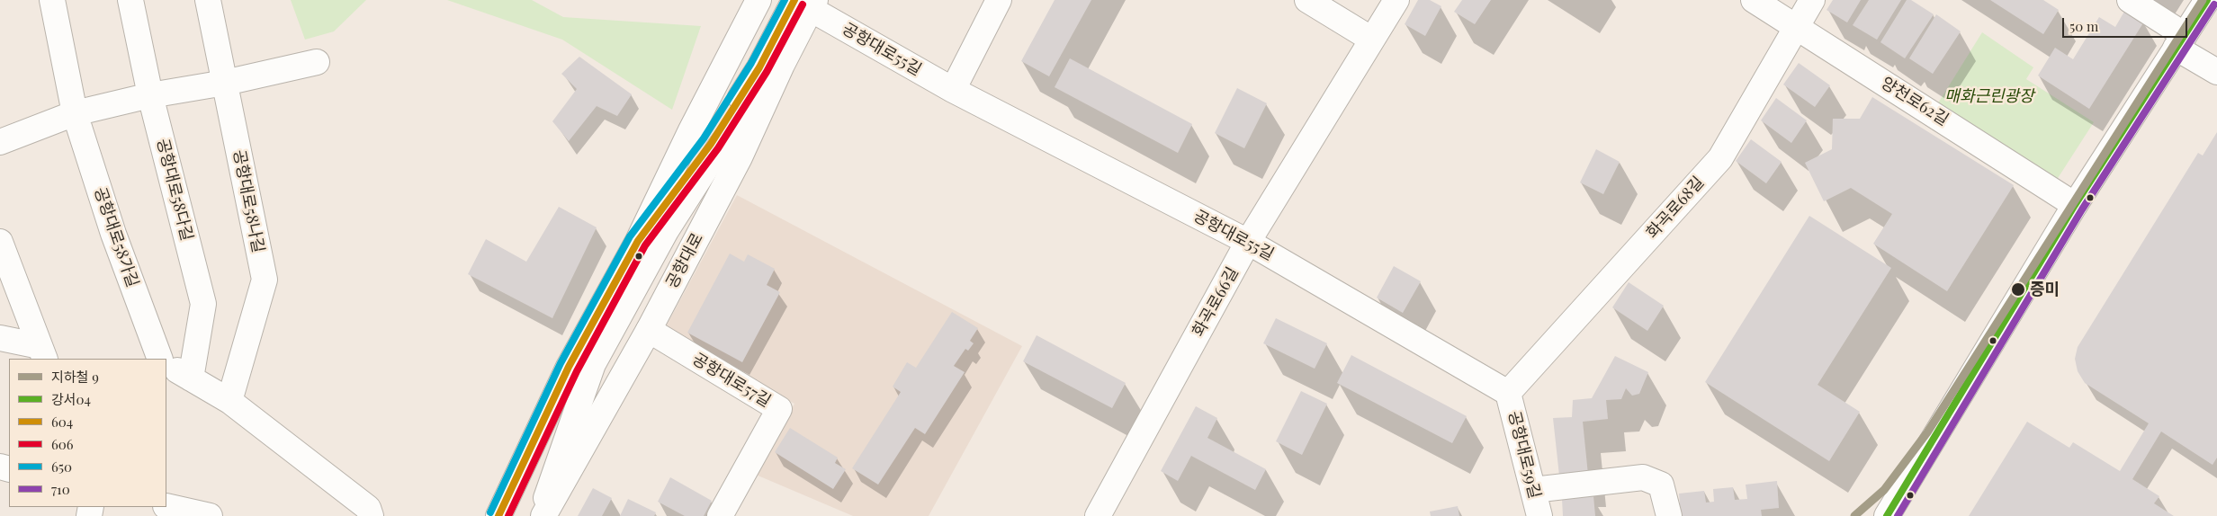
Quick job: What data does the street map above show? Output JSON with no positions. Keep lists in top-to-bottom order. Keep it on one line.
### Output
{"streets":{"street":["공항대로55길","양천로62길","공항대로58다길","공항대로58나길","화곡로68길","공항대로58가길","공항대로","화곡로66길","공항대로57길","공항대로59길"]},"crossings":[["공항대로55길","화곡로68길"],["공항대로55길","공항대로"],["공항대로55길","화곡로66길"],["공항대로55길","공항대로59길"],["양천로62길","화곡로68길"],["화곡로68길","공항대로59길"],["공항대로","공항대로57길"]],"parks":["매화근린광장"],"places":["증미"],"lines":["metro line 9","transit line 강서04","transit line 604","transit line 650","transit line 606","transit line 710"],"legend":["지하철 9","강서04","604","606","650","710"],"scale_bar":"50 m"}
